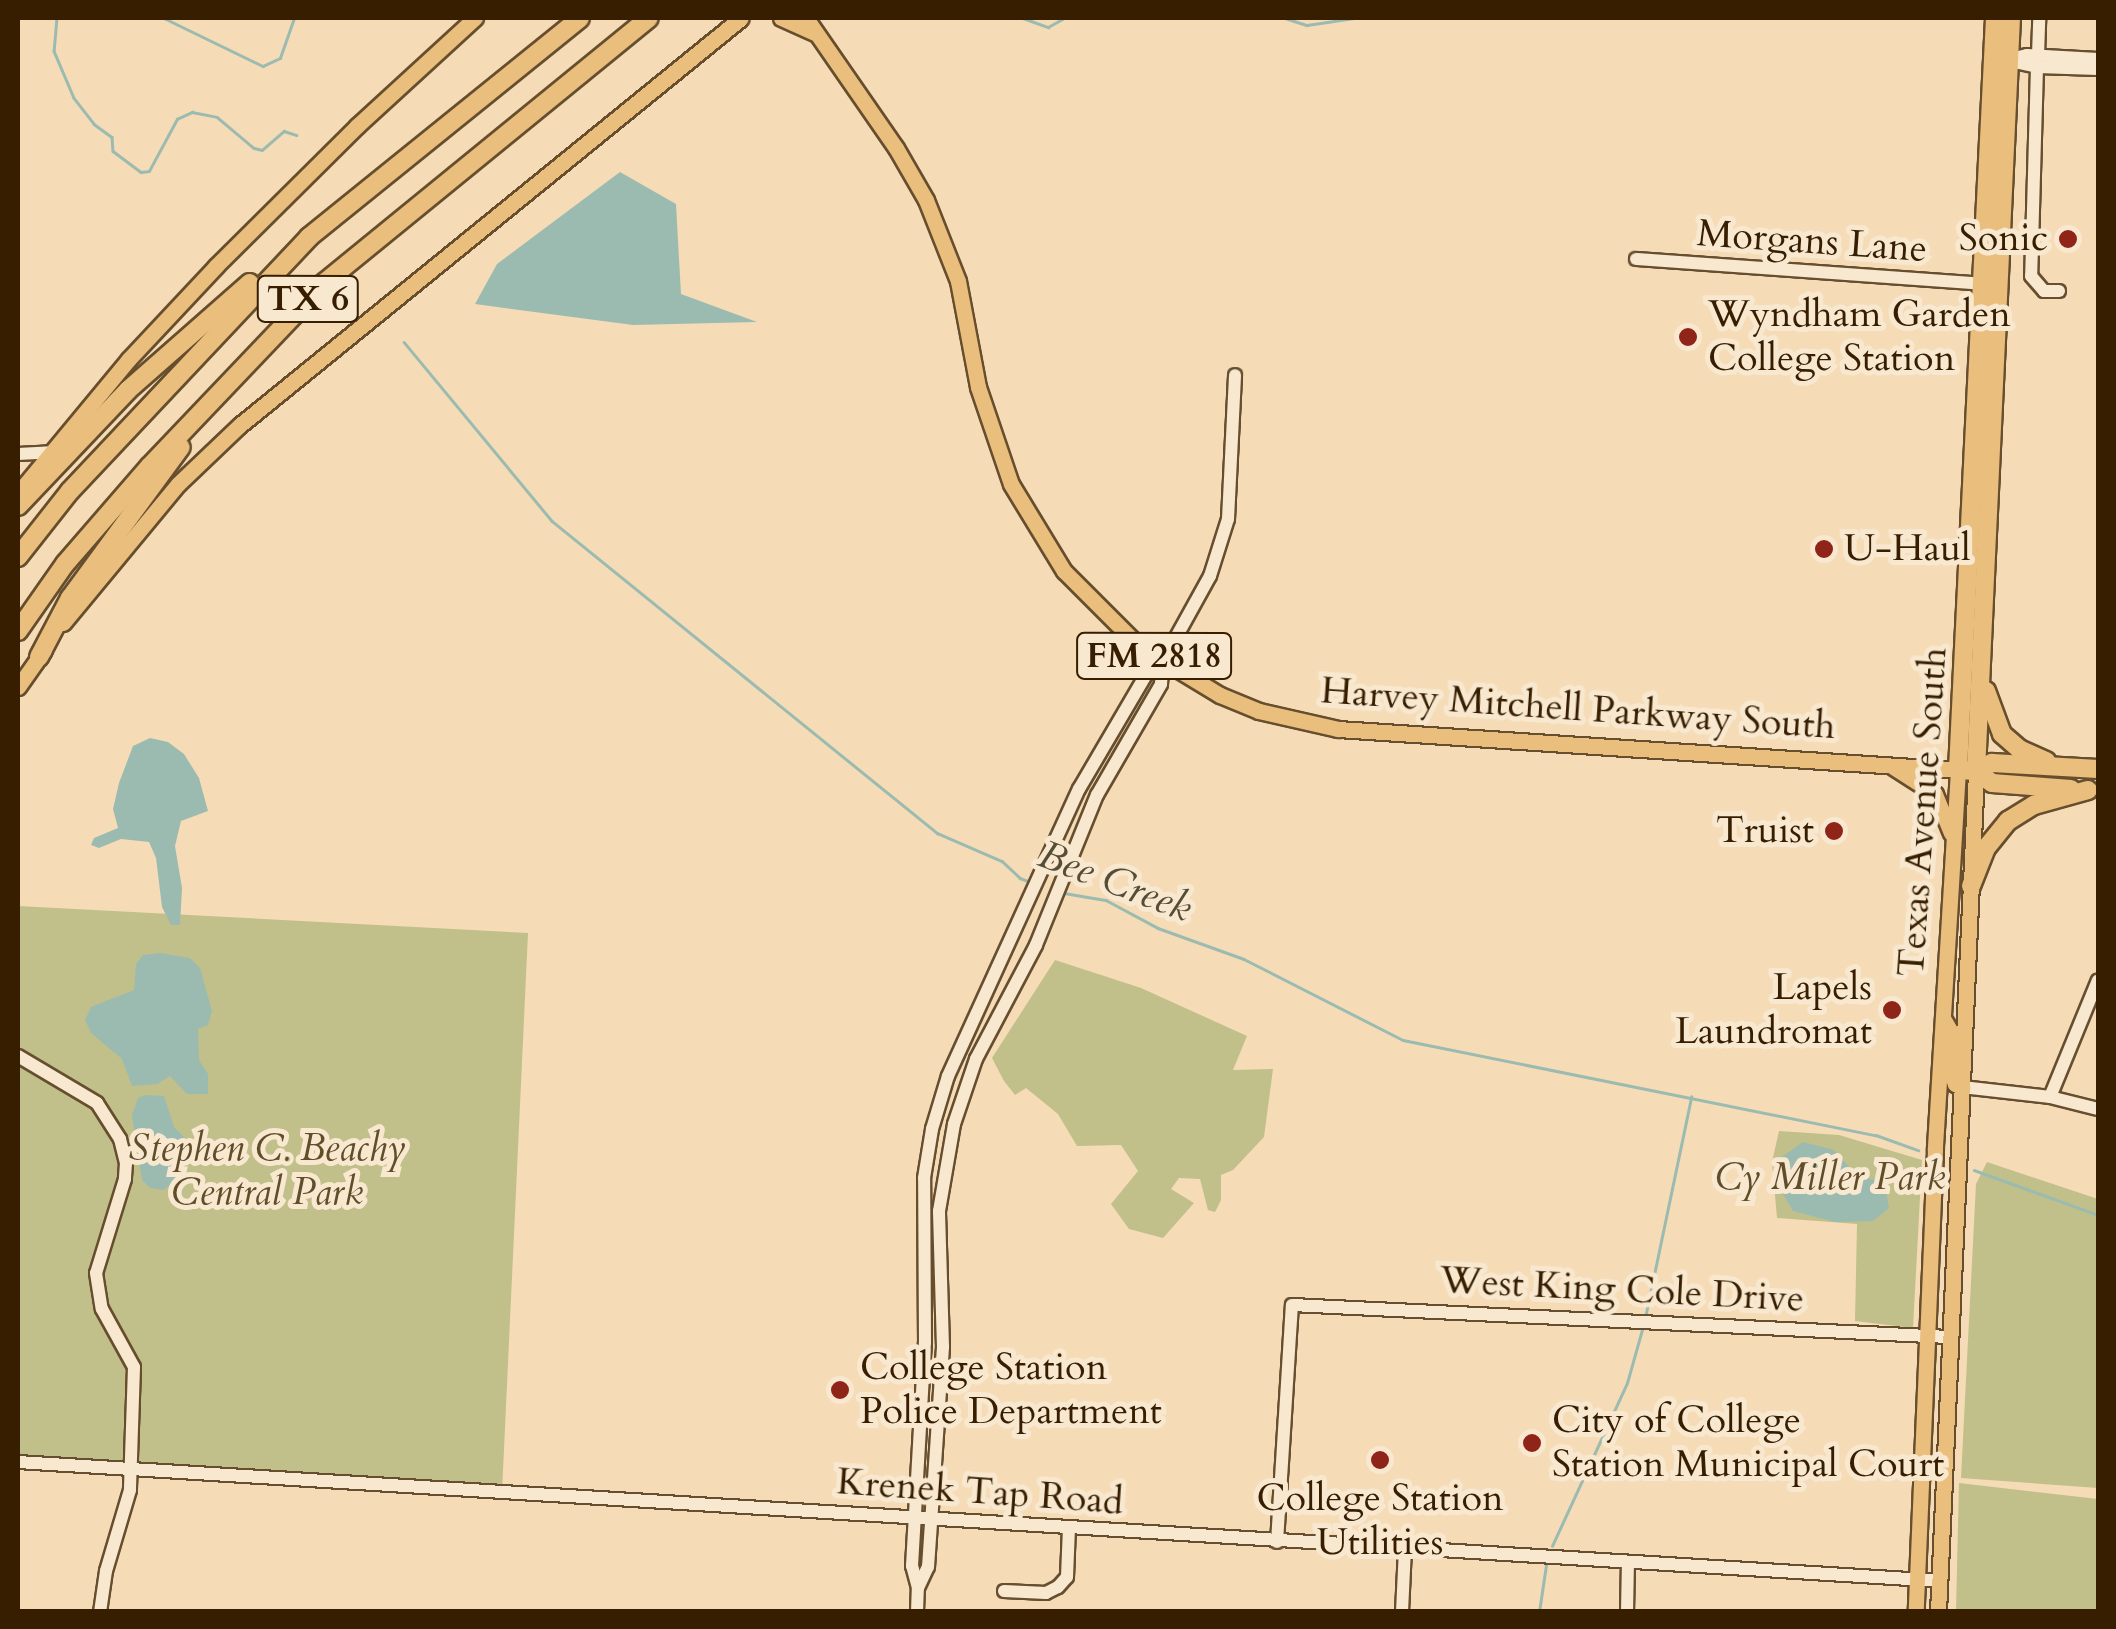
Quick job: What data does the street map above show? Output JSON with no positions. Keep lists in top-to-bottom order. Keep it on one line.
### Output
{"streets":{"highway":["TX 6","FM 2818","Harvey Mitchell Parkway South","Texas Avenue South"],"street":["Morgans Lane","West King Cole Drive","Krenek Tap Road"]},"crossings":[["Morgans Lane","Texas Avenue South"],["Harvey Mitchell Parkway South","Texas Avenue South"],["Texas Avenue South","West King Cole Drive"],["Texas Avenue South","Krenek Tap Road"],["West King Cole Drive","Krenek Tap Road"]],"water":["Bee Creek"],"parks":["Stephen C. Beachy Central Park","Cy Miller Park"],"places":["Sonic","Wyndham Garden College Station","U-Haul","Truist","Lapels Laundromat","College Station Police Department","City of College Station Municipal Court","College Station Utilities"]}
